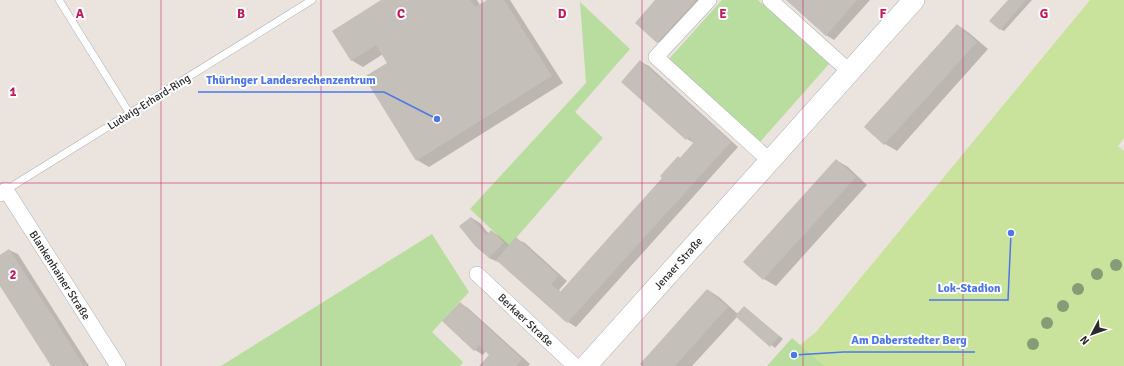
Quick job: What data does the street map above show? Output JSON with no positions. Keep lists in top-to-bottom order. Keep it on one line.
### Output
{"streets":{"street":["Jenaer Straße","Blankenhainer Straße","Berkaer Straße"],"lane":["Ludwig-Erhard-Ring"]},"crossings":[["Ludwig-Erhard-Ring","Blankenhainer Straße"]],"places":["Thüringer Landesrechenzentrum","Lok-Stadion","Am Daberstedter Berg"],"north":"bottom left","grid":{"columns":["A","B","C","D","E","F","G"],"rows":["1","2"]}}
